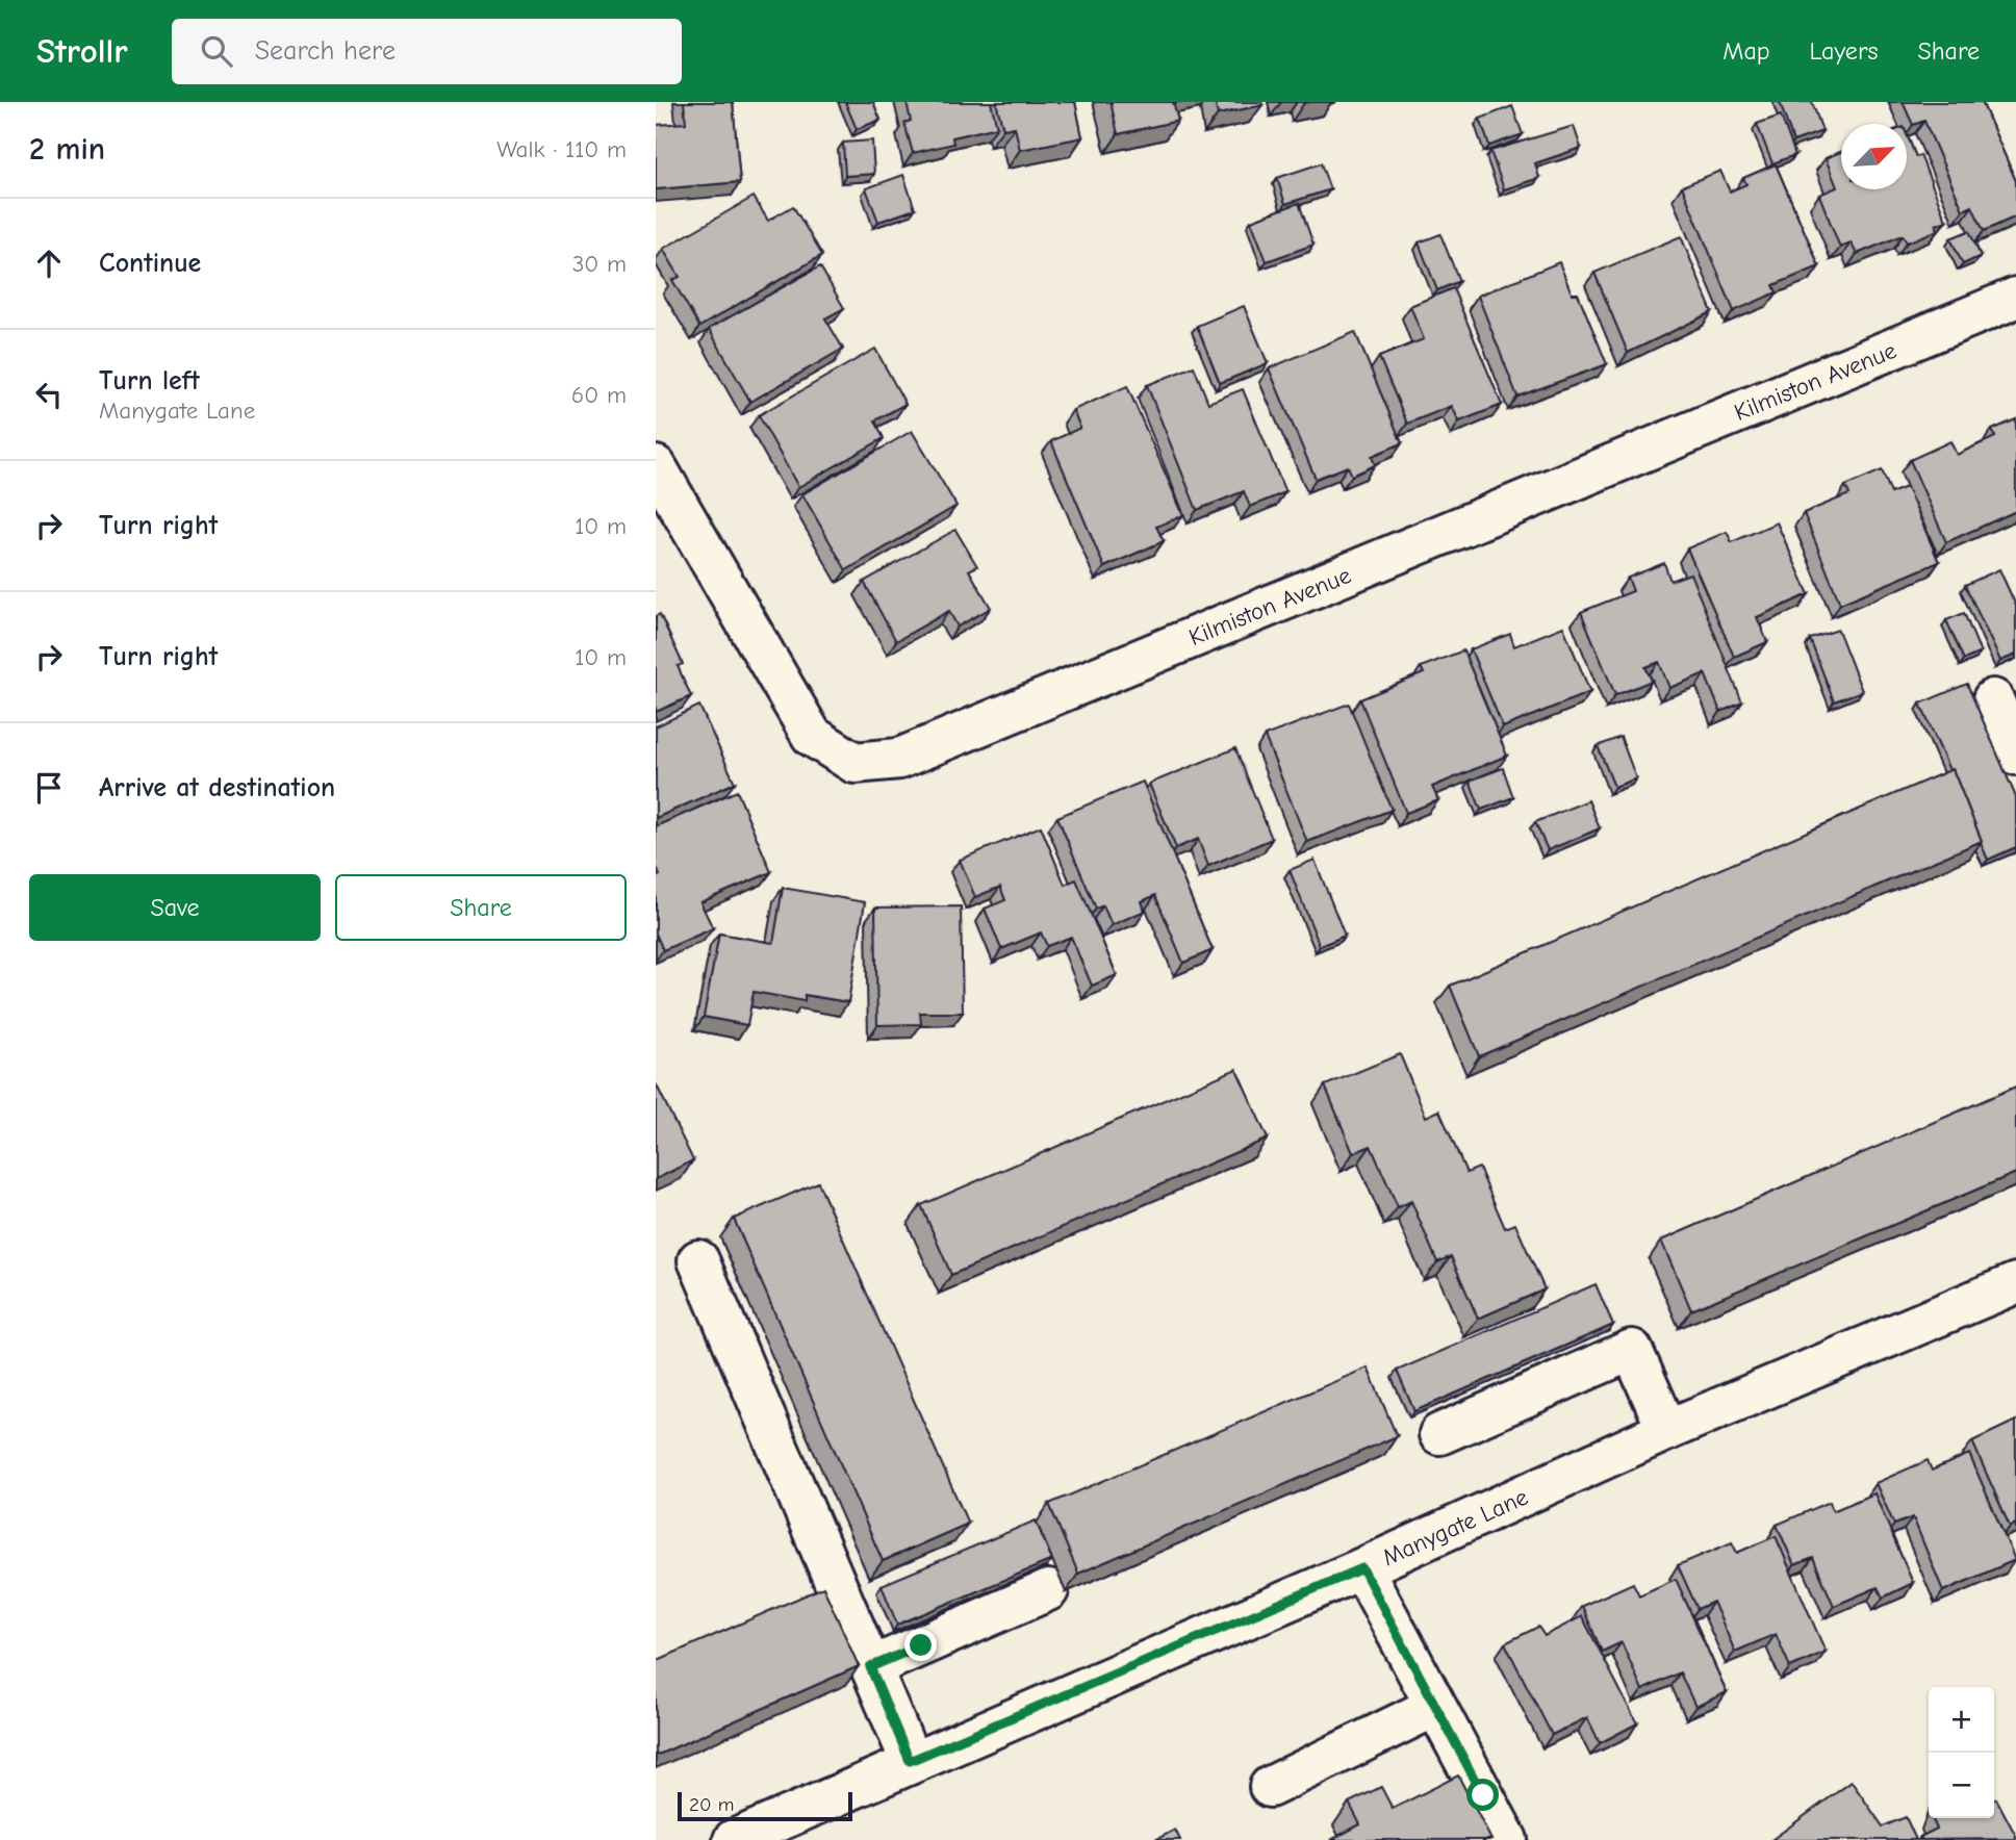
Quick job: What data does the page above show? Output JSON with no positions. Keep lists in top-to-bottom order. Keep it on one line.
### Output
{"streets":{"street":["Kilmiston Avenue","Manygate Lane"]},"scale_bar":"20 m","north":"top right","page":{"header":"Strollr","search":"Search here","nav":["Map","Layers","Share"],"heading":["2 min","Walk · 110 m"],"list":[["Continue","30 m"],["Turn left","Manygate Lane","60 m"],["Turn right","10 m"],["Turn right","10 m"],"Arrive at destination"],"buttons":["Save","Share"],"map_buttons":["+","−"],"scale":"20 m"}}
